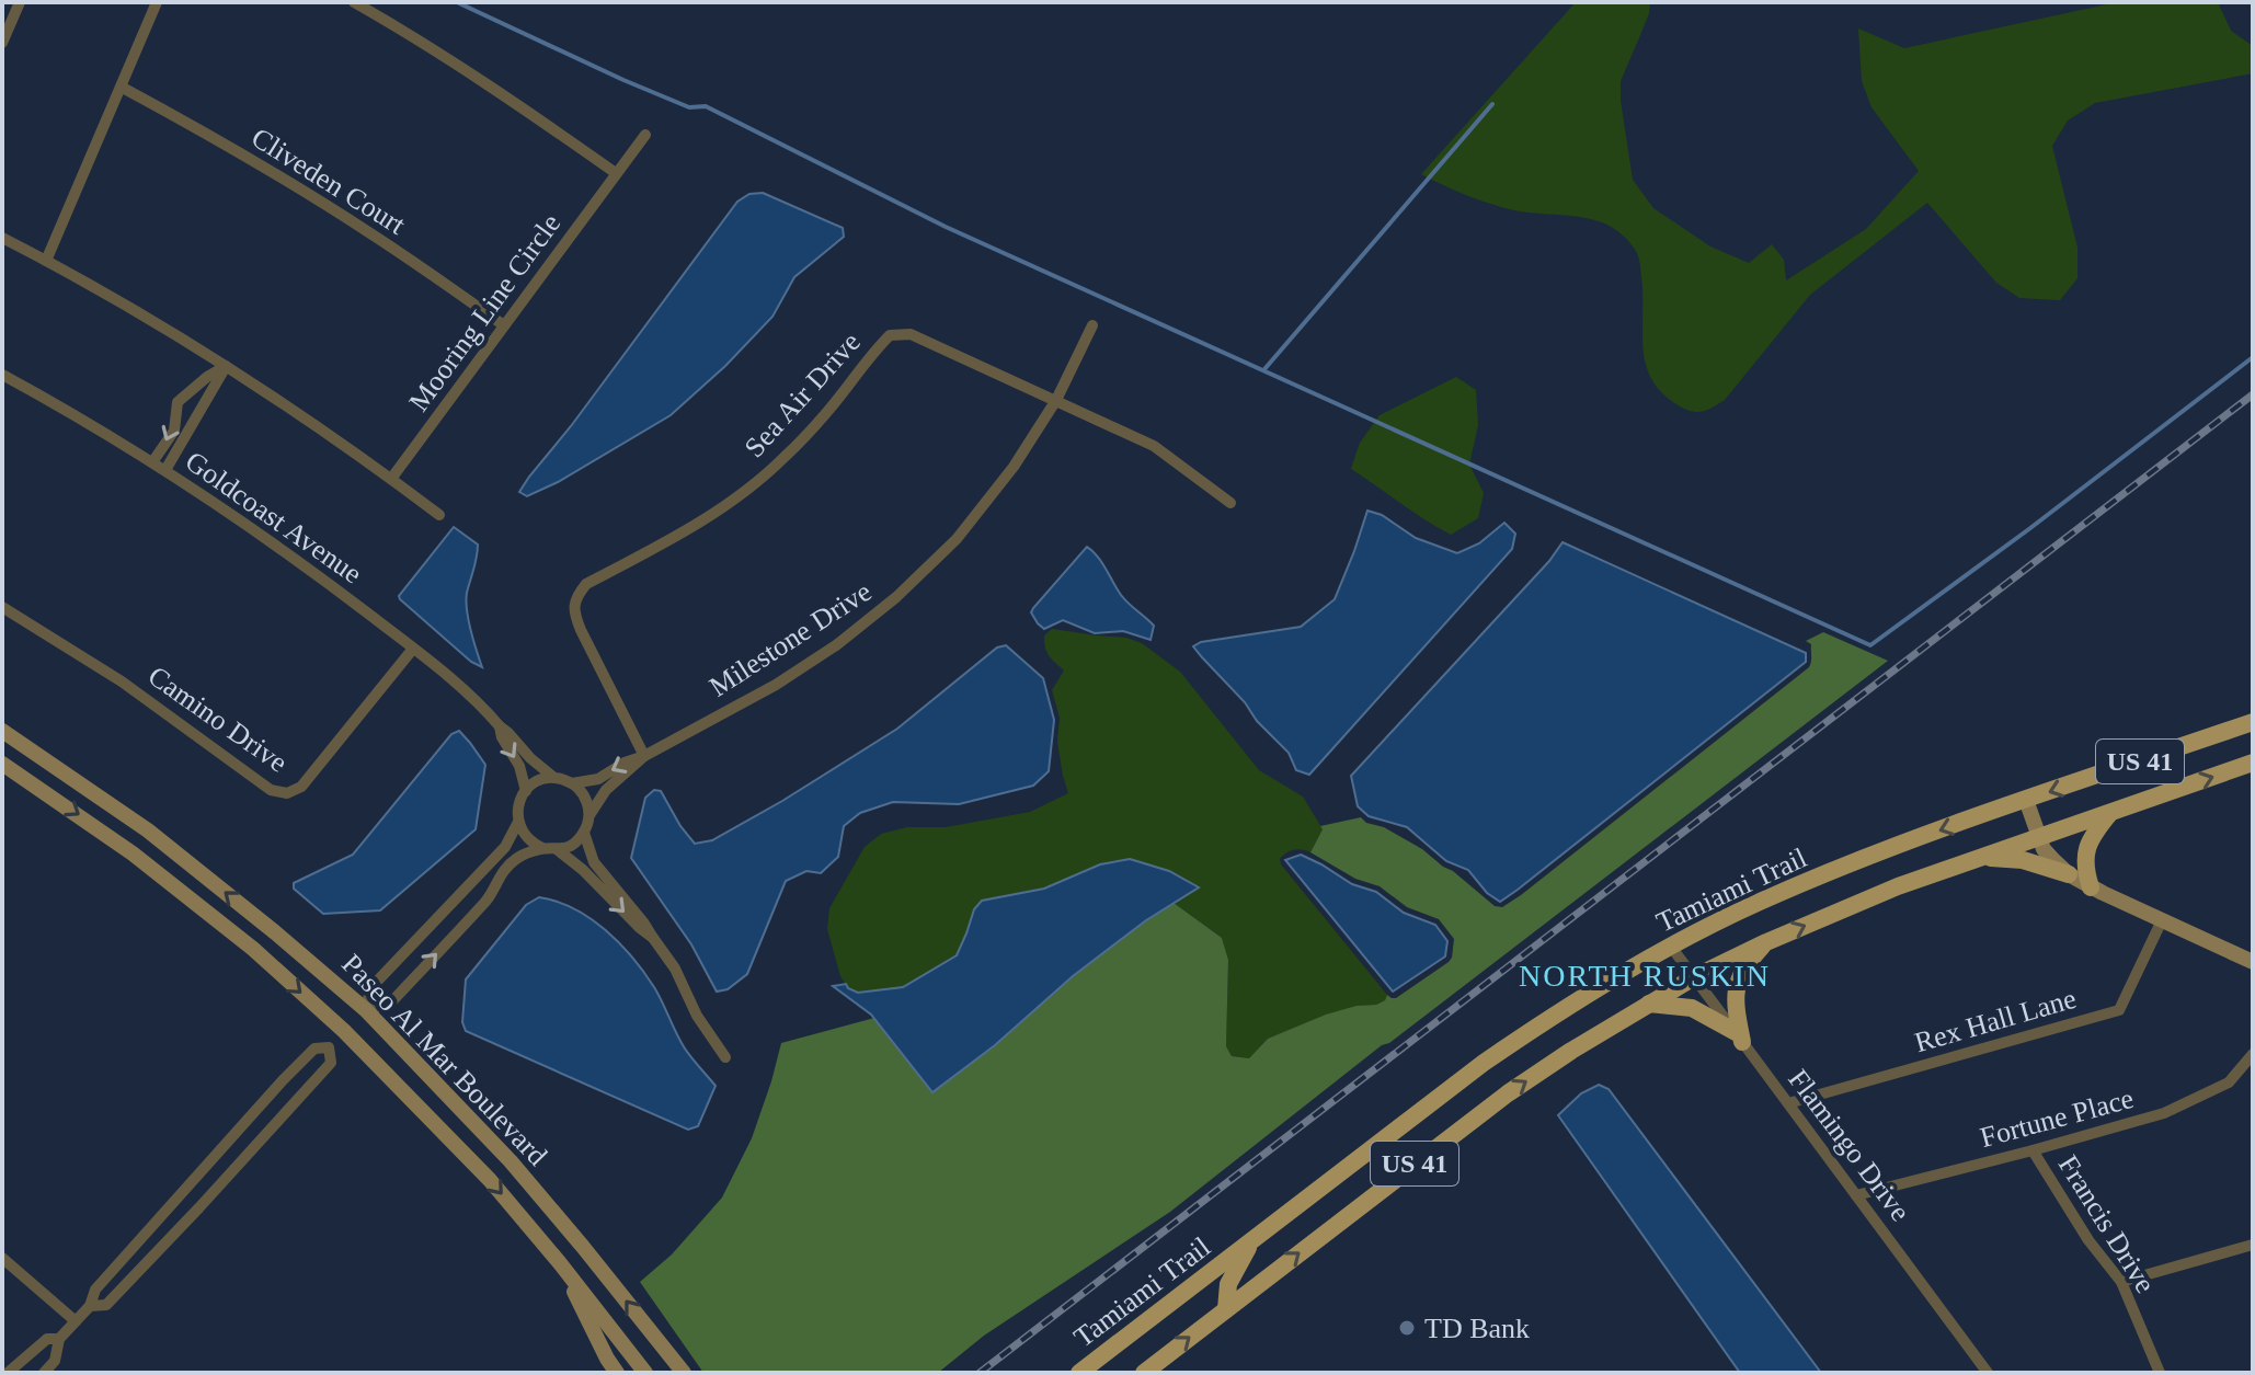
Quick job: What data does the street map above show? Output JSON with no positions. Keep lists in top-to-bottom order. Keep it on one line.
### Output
{"streets":{"main road":["US 41","Tamiami Trail","Paseo Al Mar Boulevard"],"street":["Cliveden Court","Mooring Line Circle","Sea Air Drive","Goldcoast Avenue","Milestone Drive","Camino Drive","Rex Hall Lane","Fortune Place","Flamingo Drive","Francis Drive"]},"crossings":[["Cliveden Court","Mooring Line Circle"],["Sea Air Drive","Milestone Drive"],["Goldcoast Avenue","Milestone Drive"],["Goldcoast Avenue","Camino Drive"],["US 41","Flamingo Drive"],["Tamiami Trail","Flamingo Drive"],["Rex Hall Lane","Flamingo Drive"],["Fortune Place","Flamingo Drive"],["Fortune Place","Francis Drive"]],"districts":["NORTH RUSKIN"],"places":["TD Bank"]}
